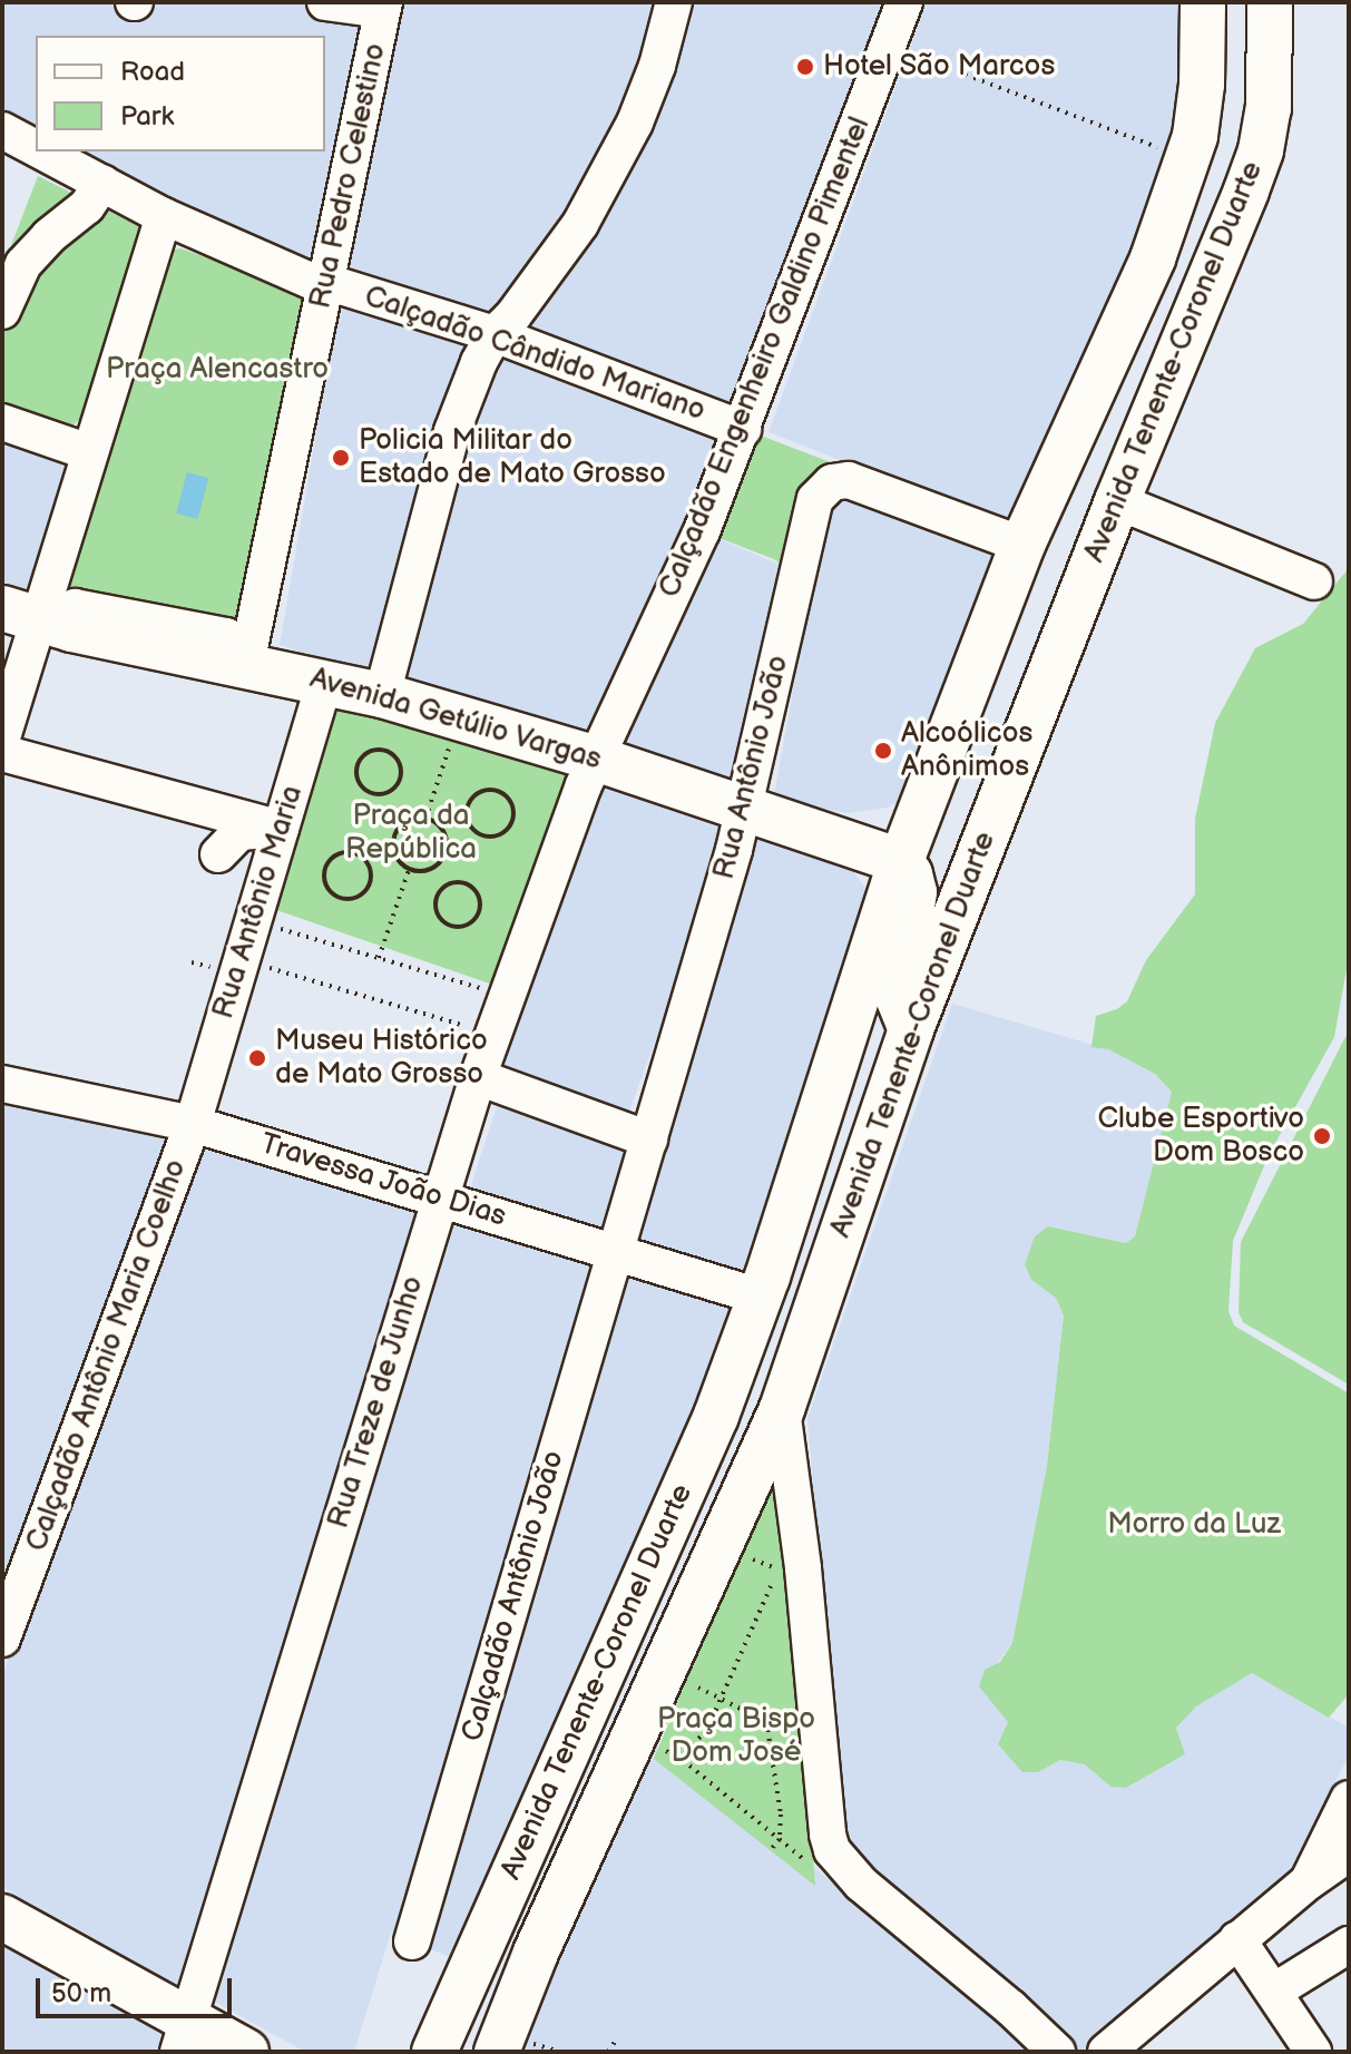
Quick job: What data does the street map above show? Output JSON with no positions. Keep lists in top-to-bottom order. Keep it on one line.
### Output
{"streets":{"main road":["Avenida Tenente-Coronel Duarte","Avenida Getúlio Vargas"],"street":["Rua Pedro Celestino","Calçadão Cândido Mariano","Calçadão Engenheiro Galdino Pimentel","Rua Antônio João","Rua Antônio Maria","Travessa João Dias","Calçadão Antônio Maria Coelho","Rua Treze de Junho","Calçadão Antônio João"]},"crossings":[["Rua Pedro Celestino","Calçadão Cândido Mariano"],["Rua Pedro Celestino","Avenida Getúlio Vargas"],["Calçadão Cândido Mariano","Calçadão Engenheiro Galdino Pimentel"],["Calçadão Engenheiro Galdino Pimentel","Avenida Getúlio Vargas"],["Calçadão Engenheiro Galdino Pimentel","Rua Treze de Junho"],["Avenida Tenente-Coronel Duarte","Avenida Getúlio Vargas"],["Avenida Tenente-Coronel Duarte","Rua Antônio João"],["Avenida Tenente-Coronel Duarte","Travessa João Dias"],["Avenida Getúlio Vargas","Rua Antônio João"],["Avenida Getúlio Vargas","Rua Antônio Maria"],["Avenida Getúlio Vargas","Rua Treze de Junho"],["Rua Antônio João","Travessa João Dias"],["Rua Antônio João","Calçadão Antônio João"],["Rua Antônio Maria","Travessa João Dias"],["Rua Antônio Maria","Calçadão Antônio Maria Coelho"],["Travessa João Dias","Calçadão Antônio Maria Coelho"],["Travessa João Dias","Rua Treze de Junho"],["Travessa João Dias","Calçadão Antônio João"]],"parks":["Praça Alencastro","Praça da República","Morro da Luz","Praça Bispo Dom José"],"places":["Hotel São Marcos","Policia Militar do Estado de Mato Grosso","Alcoólicos Anônimos","Museu Histórico de Mato Grosso","Clube Esportivo Dom Bosco"],"legend":["Road","Park"],"scale_bar":"50 m"}
